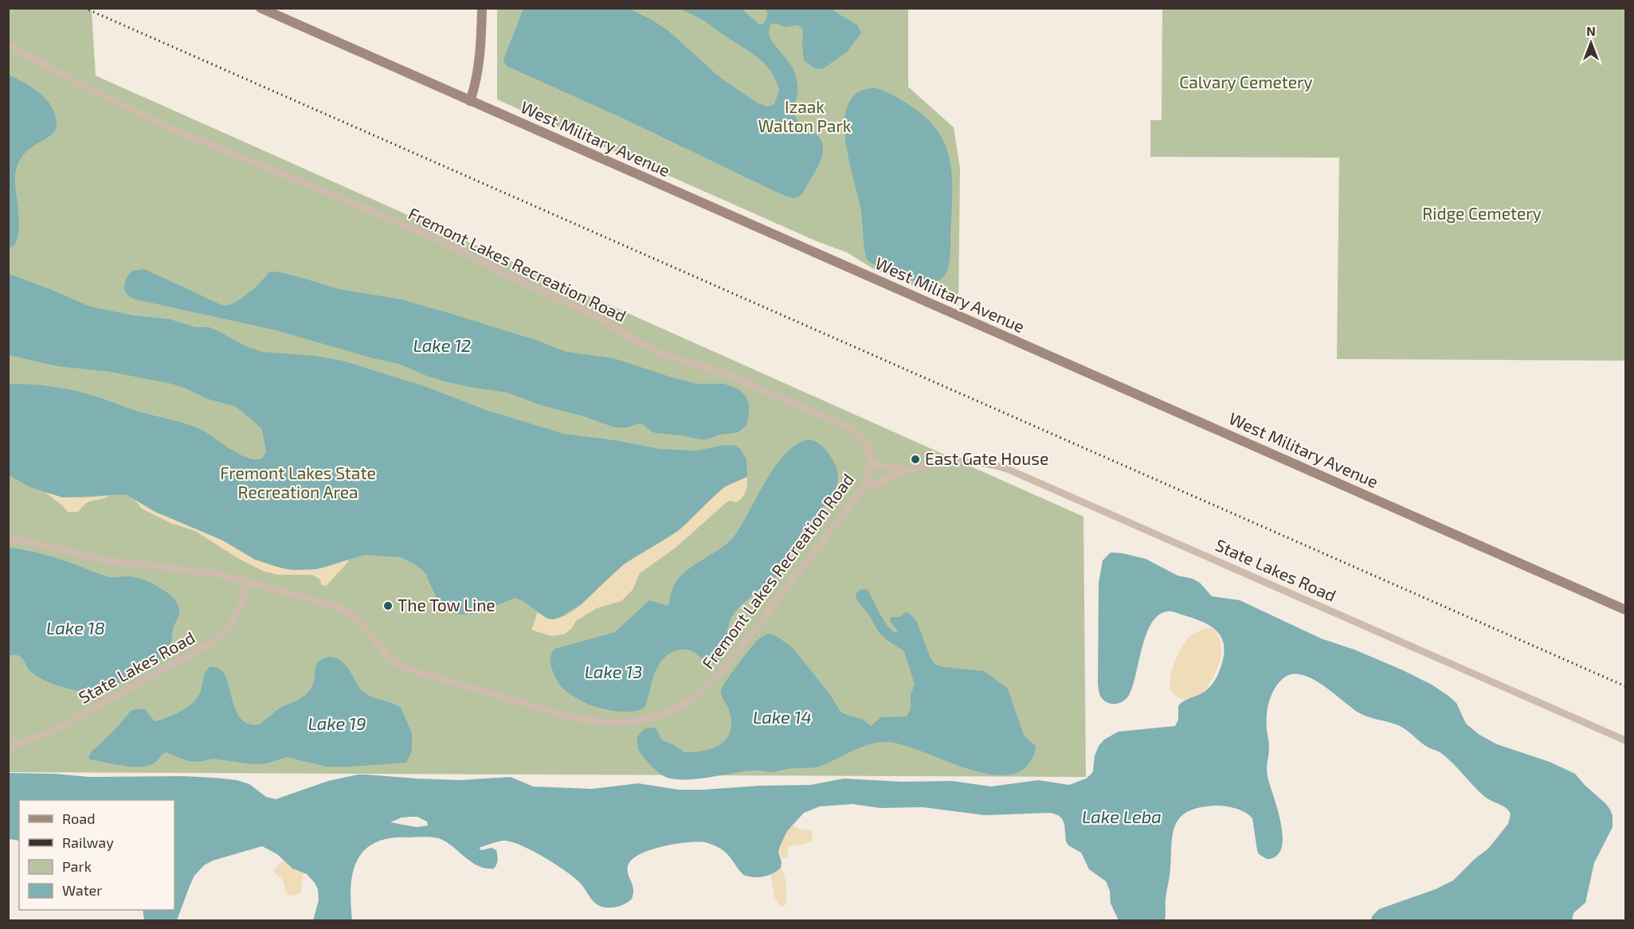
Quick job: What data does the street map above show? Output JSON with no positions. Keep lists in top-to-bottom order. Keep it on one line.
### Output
{"streets":{"main road":["West Military Avenue"],"street":["Fremont Lakes Recreation Road","State Lakes Road"]},"crossings":[["Fremont Lakes Recreation Road","State Lakes Road"]],"water":["Lake 12","Lake 18","Lake 13","Lake 14","Lake 19","Lake Leba"],"parks":["Calvary Cemetery","Izaak Walton Park","Ridge Cemetery","Fremont Lakes State Recreation Area"],"places":["East Gate House","The Tow Line"],"legend":["Road","Railway","Park","Water"],"north":"top"}
